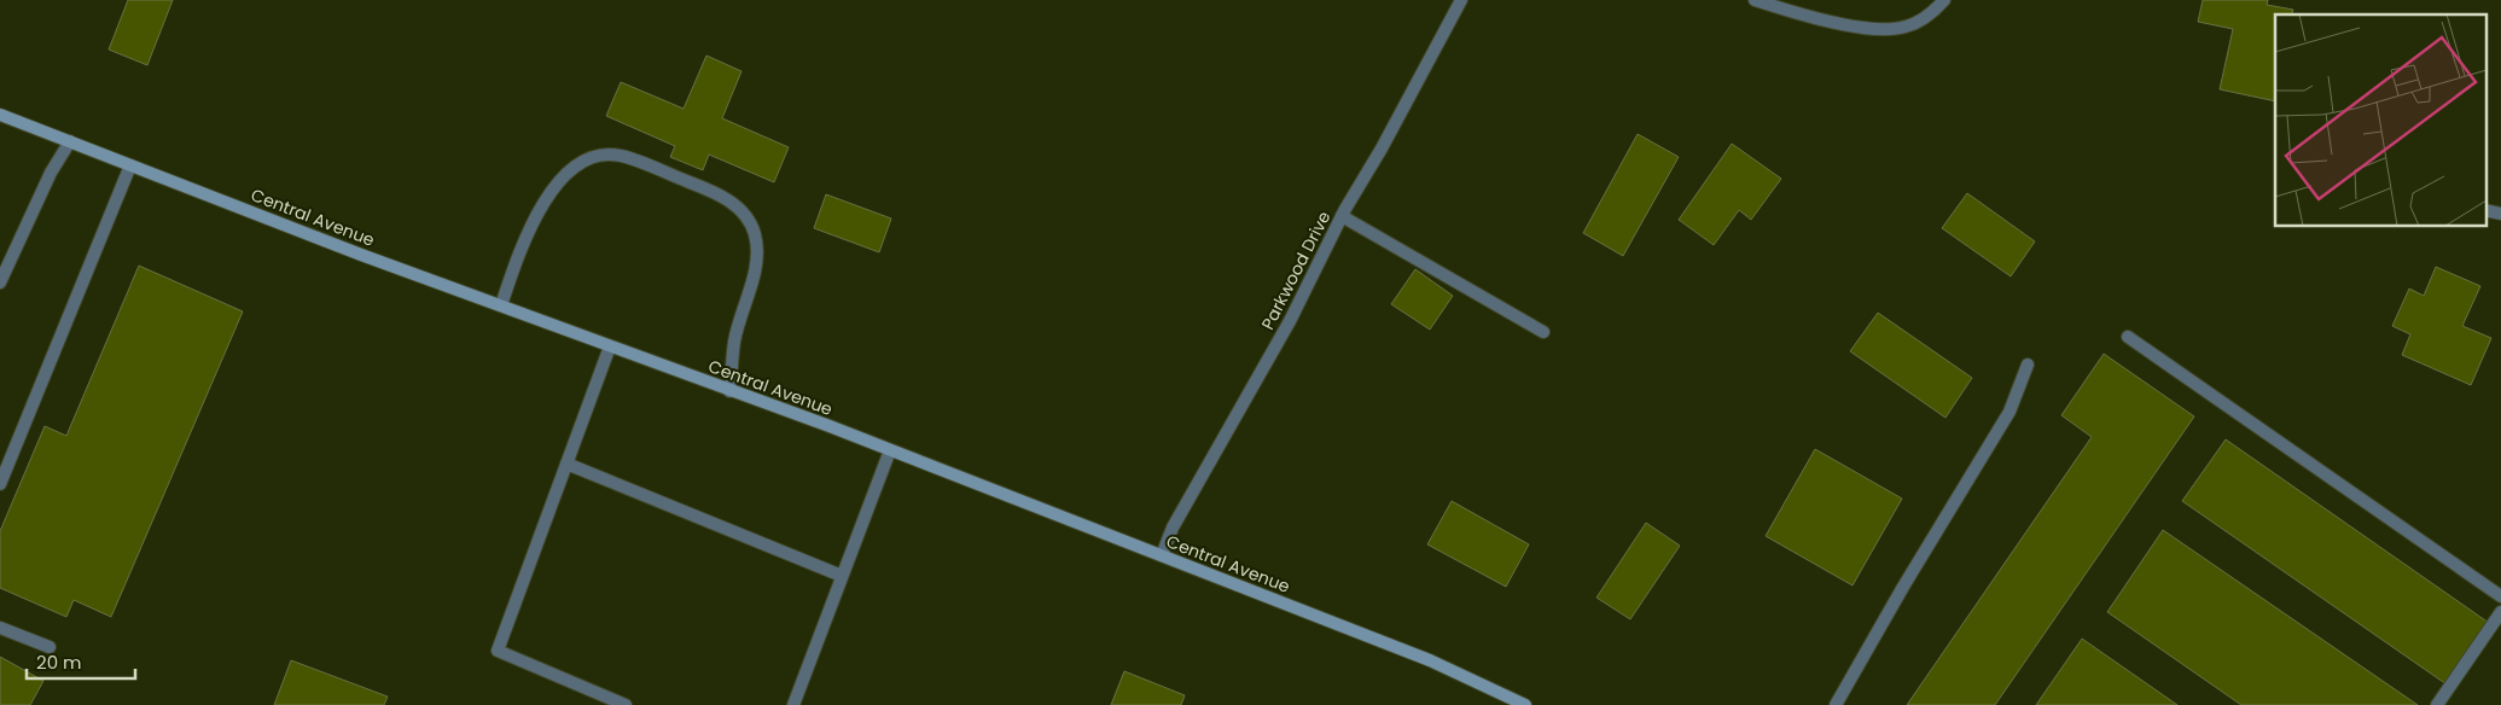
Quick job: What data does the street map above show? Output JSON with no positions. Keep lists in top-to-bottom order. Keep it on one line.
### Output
{"streets":{"street":["Central Avenue","Parkwood Drive"]},"crossings":[["Central Avenue","Parkwood Drive"]],"scale_bar":"20 m"}
